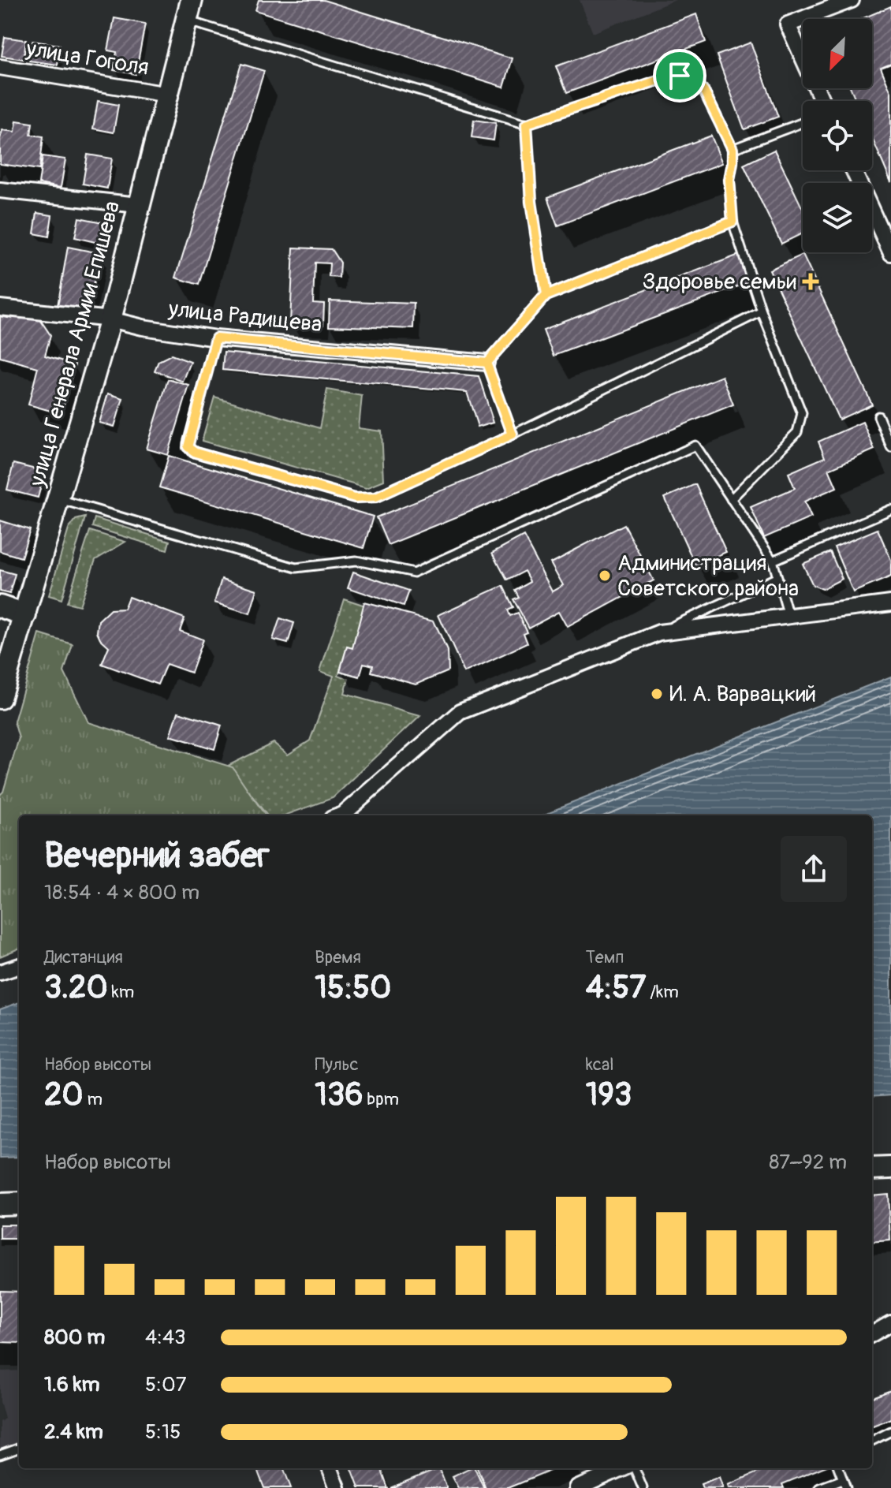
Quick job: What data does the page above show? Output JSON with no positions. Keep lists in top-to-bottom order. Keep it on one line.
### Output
{"streets":{"main road":["улица Генерала Армии Епишева"],"street":["улица Гоголя","улица Радищева"]},"crossings":[["улица Гоголя","улица Генерала Армии Епишева"],["улица Радищева","улица Генерала Армии Епишева"]],"places":{"health":["Здоровье семьи"],"other":["Администрация Советского района","И. А. Варвацкий"]},"north":"bottom left","page":{"heading":["Вечерний забег","18:54 · 4 × 800 m"],"stats":[["Дистанция","3.20 km"],["Время","15:50"],["Темп","4:57 /km"],["Набор высоты","20 m"],["Пульс","136 bpm"],["kcal","193"]],"chart":["Набор высоты","87–92 m"],"list":[{"name":"800 m","note":"4:43"},{"name":"1.6 km","note":"5:07"},{"name":"2.4 km","note":"5:15"}]}}
